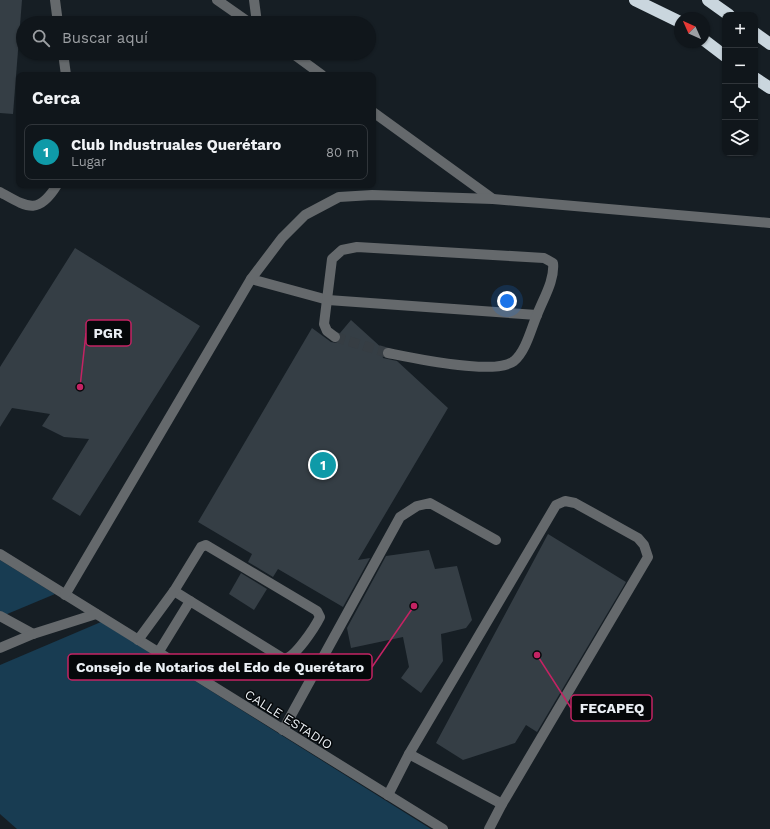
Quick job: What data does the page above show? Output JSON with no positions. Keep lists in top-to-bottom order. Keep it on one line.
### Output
{"streets":{"street":["CALLE ESTADIO"]},"places":["PGR","Consejo de Notarios del Edo de Querétaro","FECAPEQ"],"north":"top left","page":{"map_buttons":["+","−"],"search":"Buscar aquí","heading":"Cerca","list":[{"mark":"1","name":"Club Industruales Querétaro","note":"Lugar","value":"80 m"}],"pins":"1"}}
